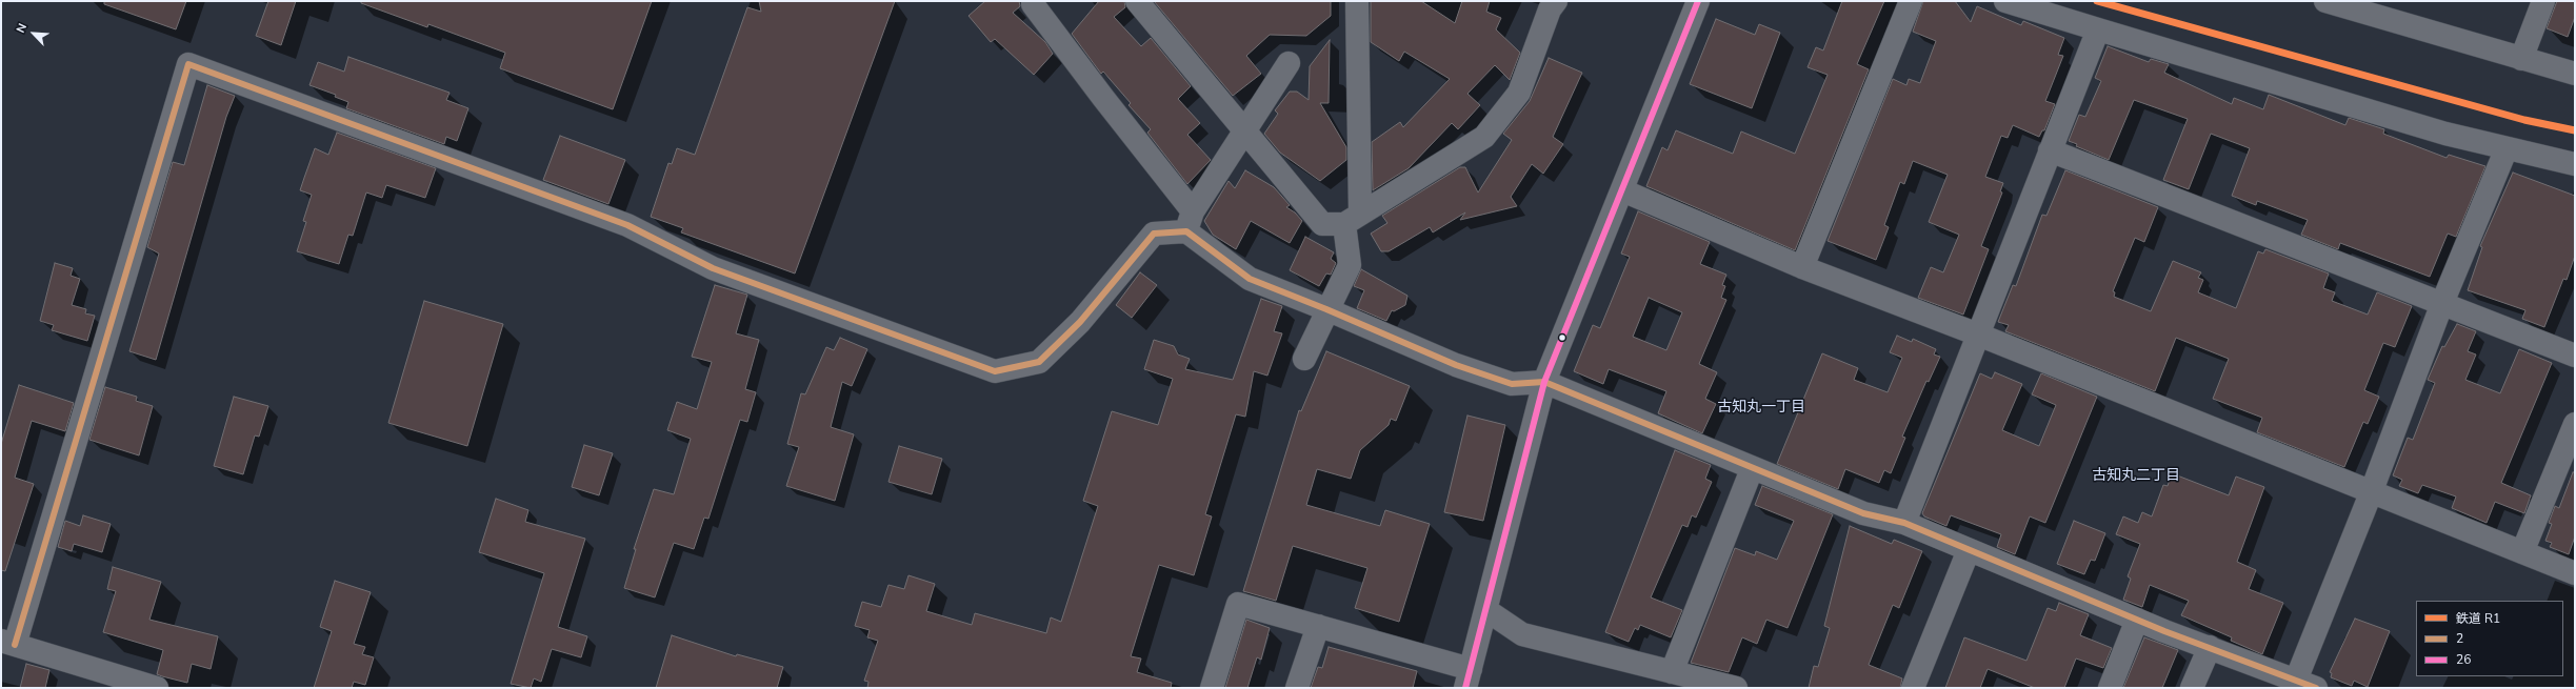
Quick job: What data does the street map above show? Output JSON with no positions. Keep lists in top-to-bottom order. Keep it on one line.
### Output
{"districts":["古知丸一丁目","古知丸二丁目"],"lines":["rail line R1","transit line 26","transit line 2"],"legend":["鉄道 R1","2","26"],"north":"top left"}
